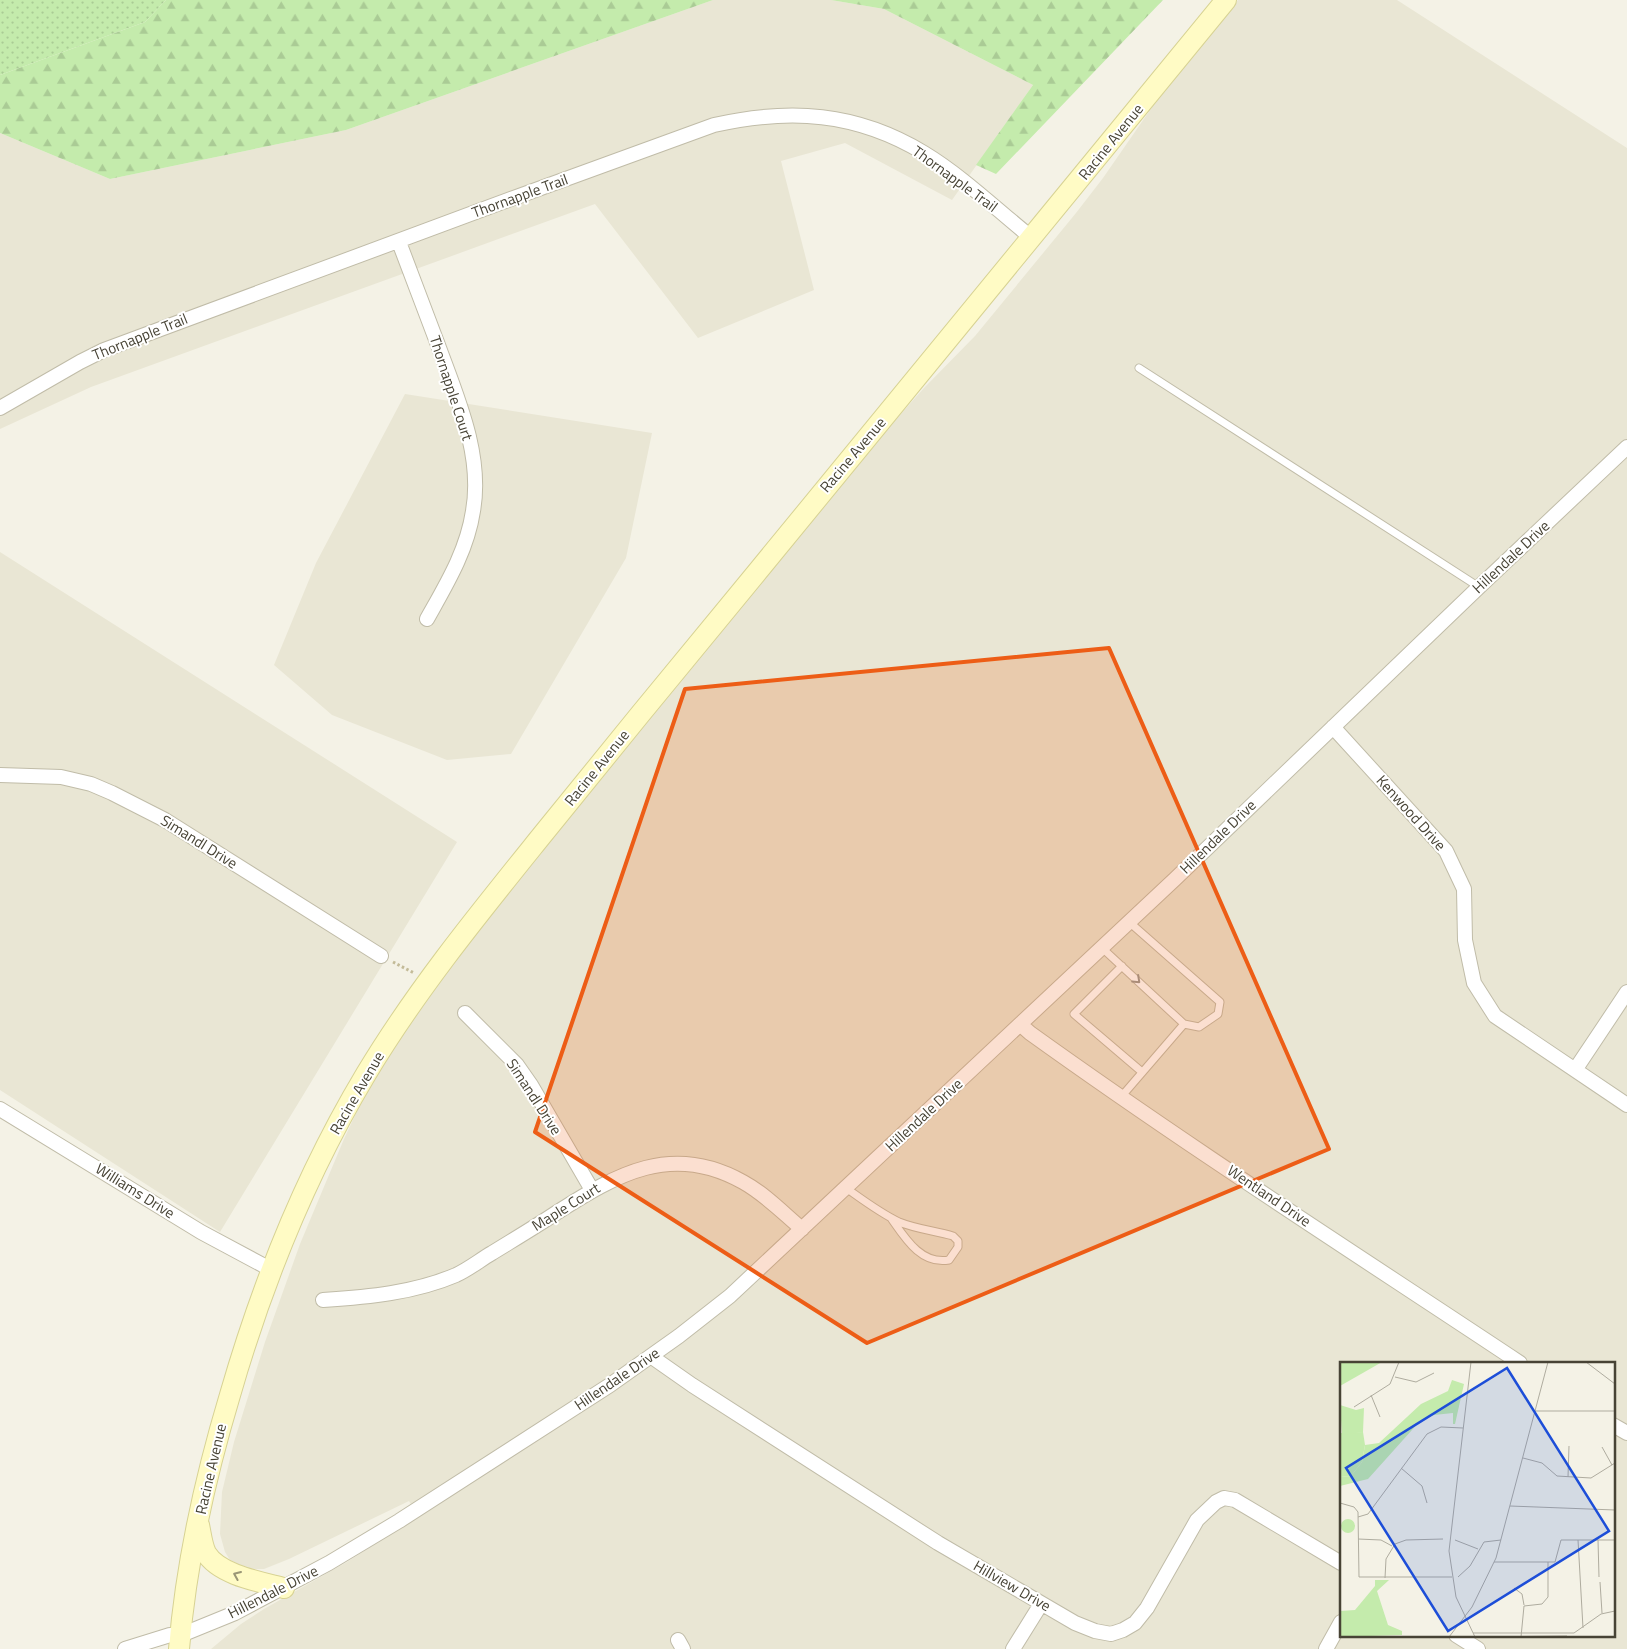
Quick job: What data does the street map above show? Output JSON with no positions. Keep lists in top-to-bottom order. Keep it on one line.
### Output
{"streets":{"main road":["Racine Avenue"],"street":["Thornapple Trail","Thornapple Court","Hillendale Drive","Kenwood Drive","Simandl Drive","Williams Drive","Wentland Drive","Maple Court","Hillview Drive"]},"crossings":[["Racine Avenue","Thornapple Trail"],["Racine Avenue","Hillendale Drive"],["Racine Avenue","Williams Drive"],["Thornapple Trail","Thornapple Court"],["Hillendale Drive","Kenwood Drive"],["Hillendale Drive","Wentland Drive"],["Hillendale Drive","Maple Court"],["Hillendale Drive","Hillview Drive"],["Simandl Drive","Maple Court"]]}
